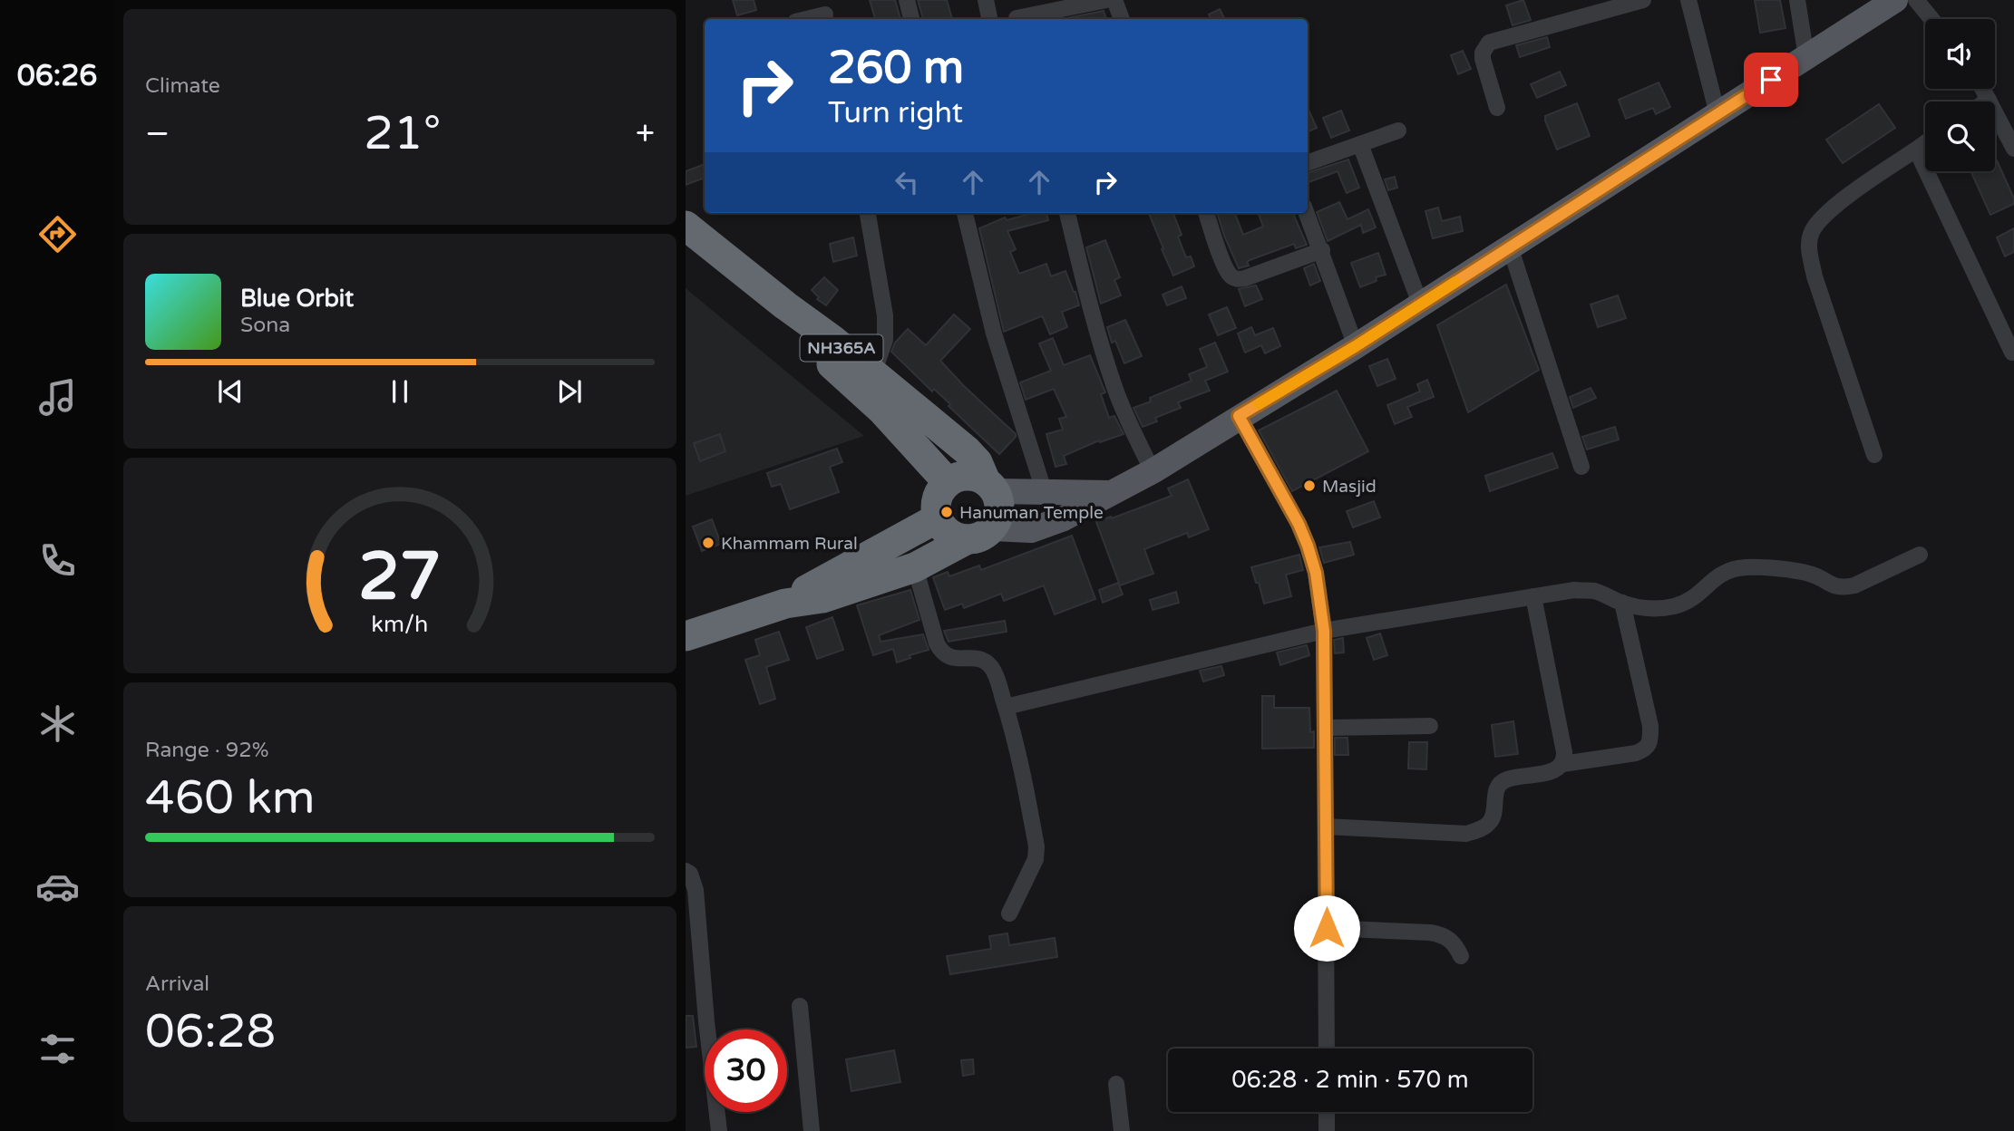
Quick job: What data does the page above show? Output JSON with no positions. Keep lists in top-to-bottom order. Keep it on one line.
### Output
{"streets":{"highway":["NH365A"]},"places":["Masjid","Hanuman Temple","Khammam Rural"],"page":{"tabs":"06:26","tile":["Climate",["Range · 92%","460 km"],["Arrival","06:28"]],"turn":["260 m","Turn right"],"heat":["−","21°","+"],"song":["Blue Orbit","Sona"],"limit":"30","trip":"06:28 · 2 min · 570 m","gauge":["27","km/h"]}}
